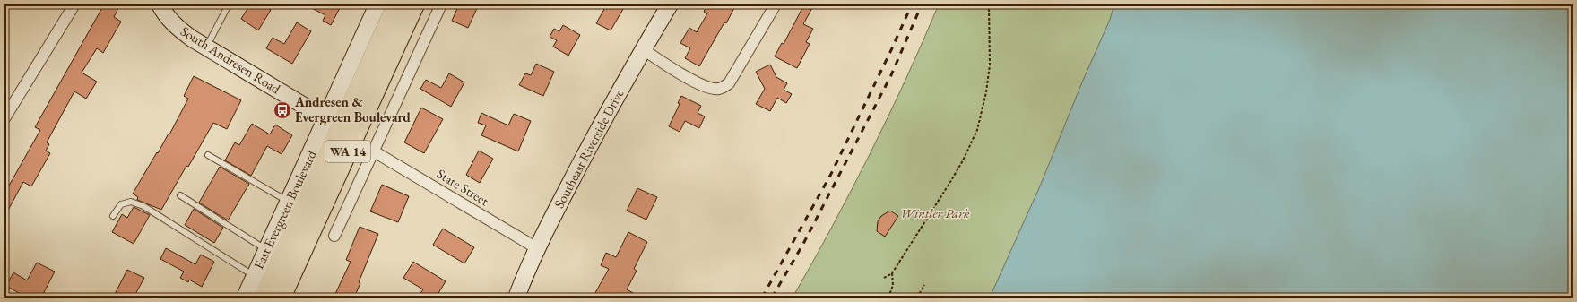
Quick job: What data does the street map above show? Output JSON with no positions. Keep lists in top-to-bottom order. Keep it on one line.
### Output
{"streets":{"highway":["WA 14"],"street":["South Andresen Road","Southeast Riverside Drive","State Street","East Evergreen Boulevard"]},"crossings":[["South Andresen Road","East Evergreen Boulevard"],["Southeast Riverside Drive","State Street"]],"parks":["Wintler Park"],"places":{"bus stop":["Andresen & Evergreen Boulevard"]}}
